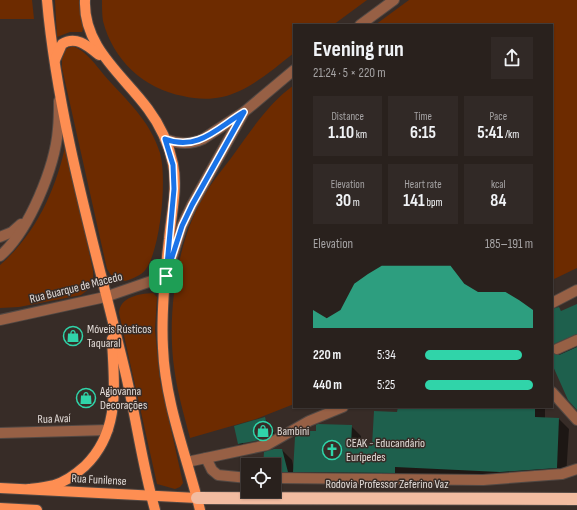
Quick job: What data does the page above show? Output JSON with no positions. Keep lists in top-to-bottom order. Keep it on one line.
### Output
{"streets":{"highway":["Rodovia Professor Zeferino Vaz"],"main road":["Rua Funilense"],"street":["Rua Buarque de Macedo","Rua Avaí"]},"crossings":[["Rua Funilense","Rodovia Professor Zeferino Vaz"]],"places":{"shop":["Móveis Rústicos Taquaral","Agiovanna Decorações","Bambini"],"church":["CEAK - Educandário Eurípedes"]},"page":{"heading":["Evening run","21:24 · 5 × 220 m"],"stats":[["Distance","1.10 km"],["Time","6:15"],["Pace","5:41 /km"],["Elevation","30 m"],["Heart rate","141 bpm"],["kcal","84"]],"chart":["Elevation","185–191 m"],"list":[{"name":"220 m","note":"5:34"},{"name":"440 m","note":"5:25"}]}}
